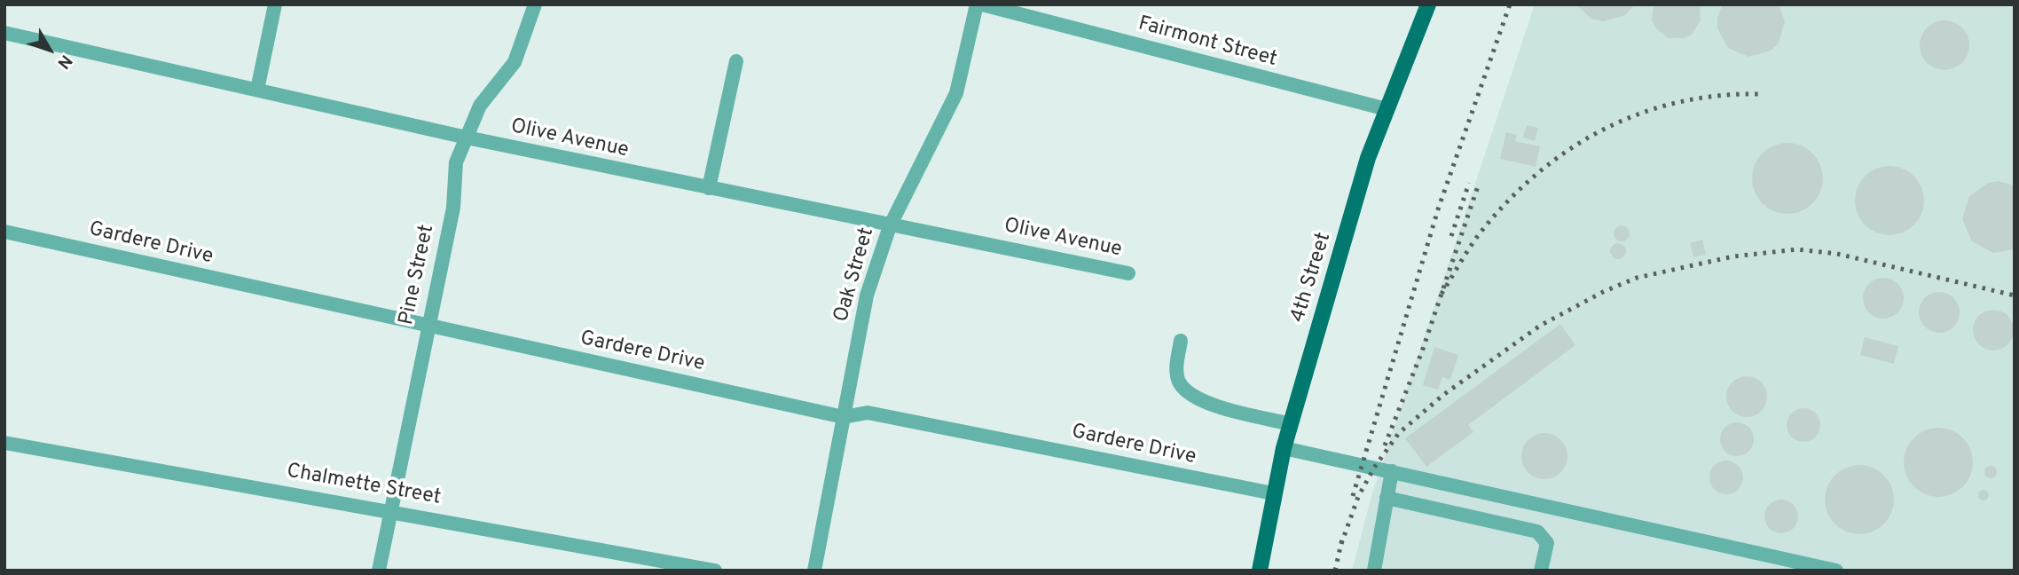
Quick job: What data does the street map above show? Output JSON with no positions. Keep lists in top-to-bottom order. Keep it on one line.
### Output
{"streets":{"main road":["4th Street"],"street":["Fairmont Street","Olive Avenue","Gardere Drive","Pine Street","Oak Street","Chalmette Street"]},"crossings":[["Fairmont Street","4th Street"],["Olive Avenue","Pine Street"],["Olive Avenue","Oak Street"],["Gardere Drive","Pine Street"],["Gardere Drive","Oak Street"],["Gardere Drive","4th Street"],["Pine Street","Chalmette Street"]],"north":"bottom right"}
